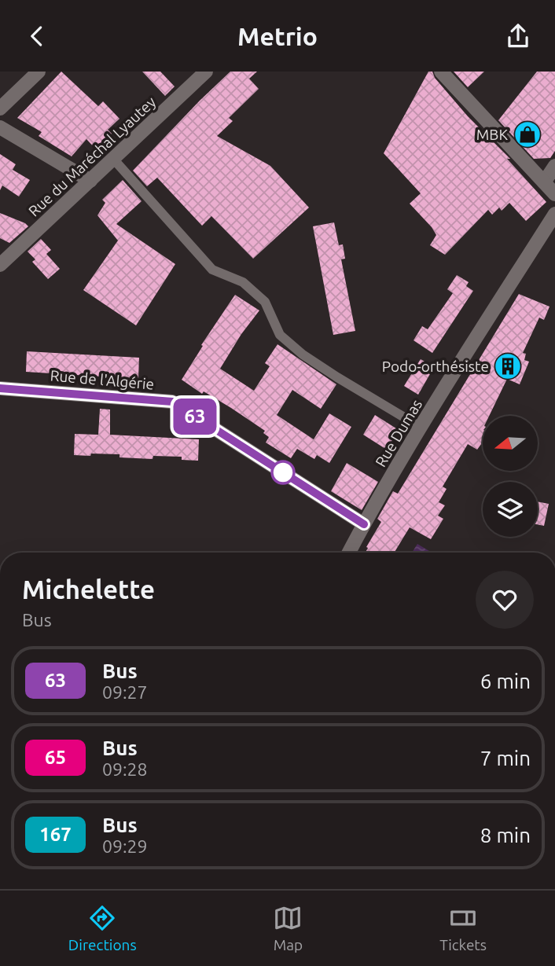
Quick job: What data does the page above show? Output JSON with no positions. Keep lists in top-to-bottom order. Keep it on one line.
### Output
{"streets":{"street":["Rue du Maréchal Lyautey","Rue de l'Algérie","Rue Dumas"]},"crossings":[["Rue de l'Algérie","Rue Dumas"]],"places":{"shop":["MBK"],"building":["Podo-orthésiste"]},"lines":["bus line 63"],"north":"left","page":{"header":"Metrio","on_map":"63","heading":["Michelette","Bus"],"list":[{"mark":"63","name":"Bus","note":"09:27","value":"6 min"},{"mark":"65","name":"Bus","note":"09:28","value":"7 min"},{"mark":"167","name":"Bus","note":"09:29","value":"8 min"}],"tabs":["Directions","Map","Tickets"]}}
